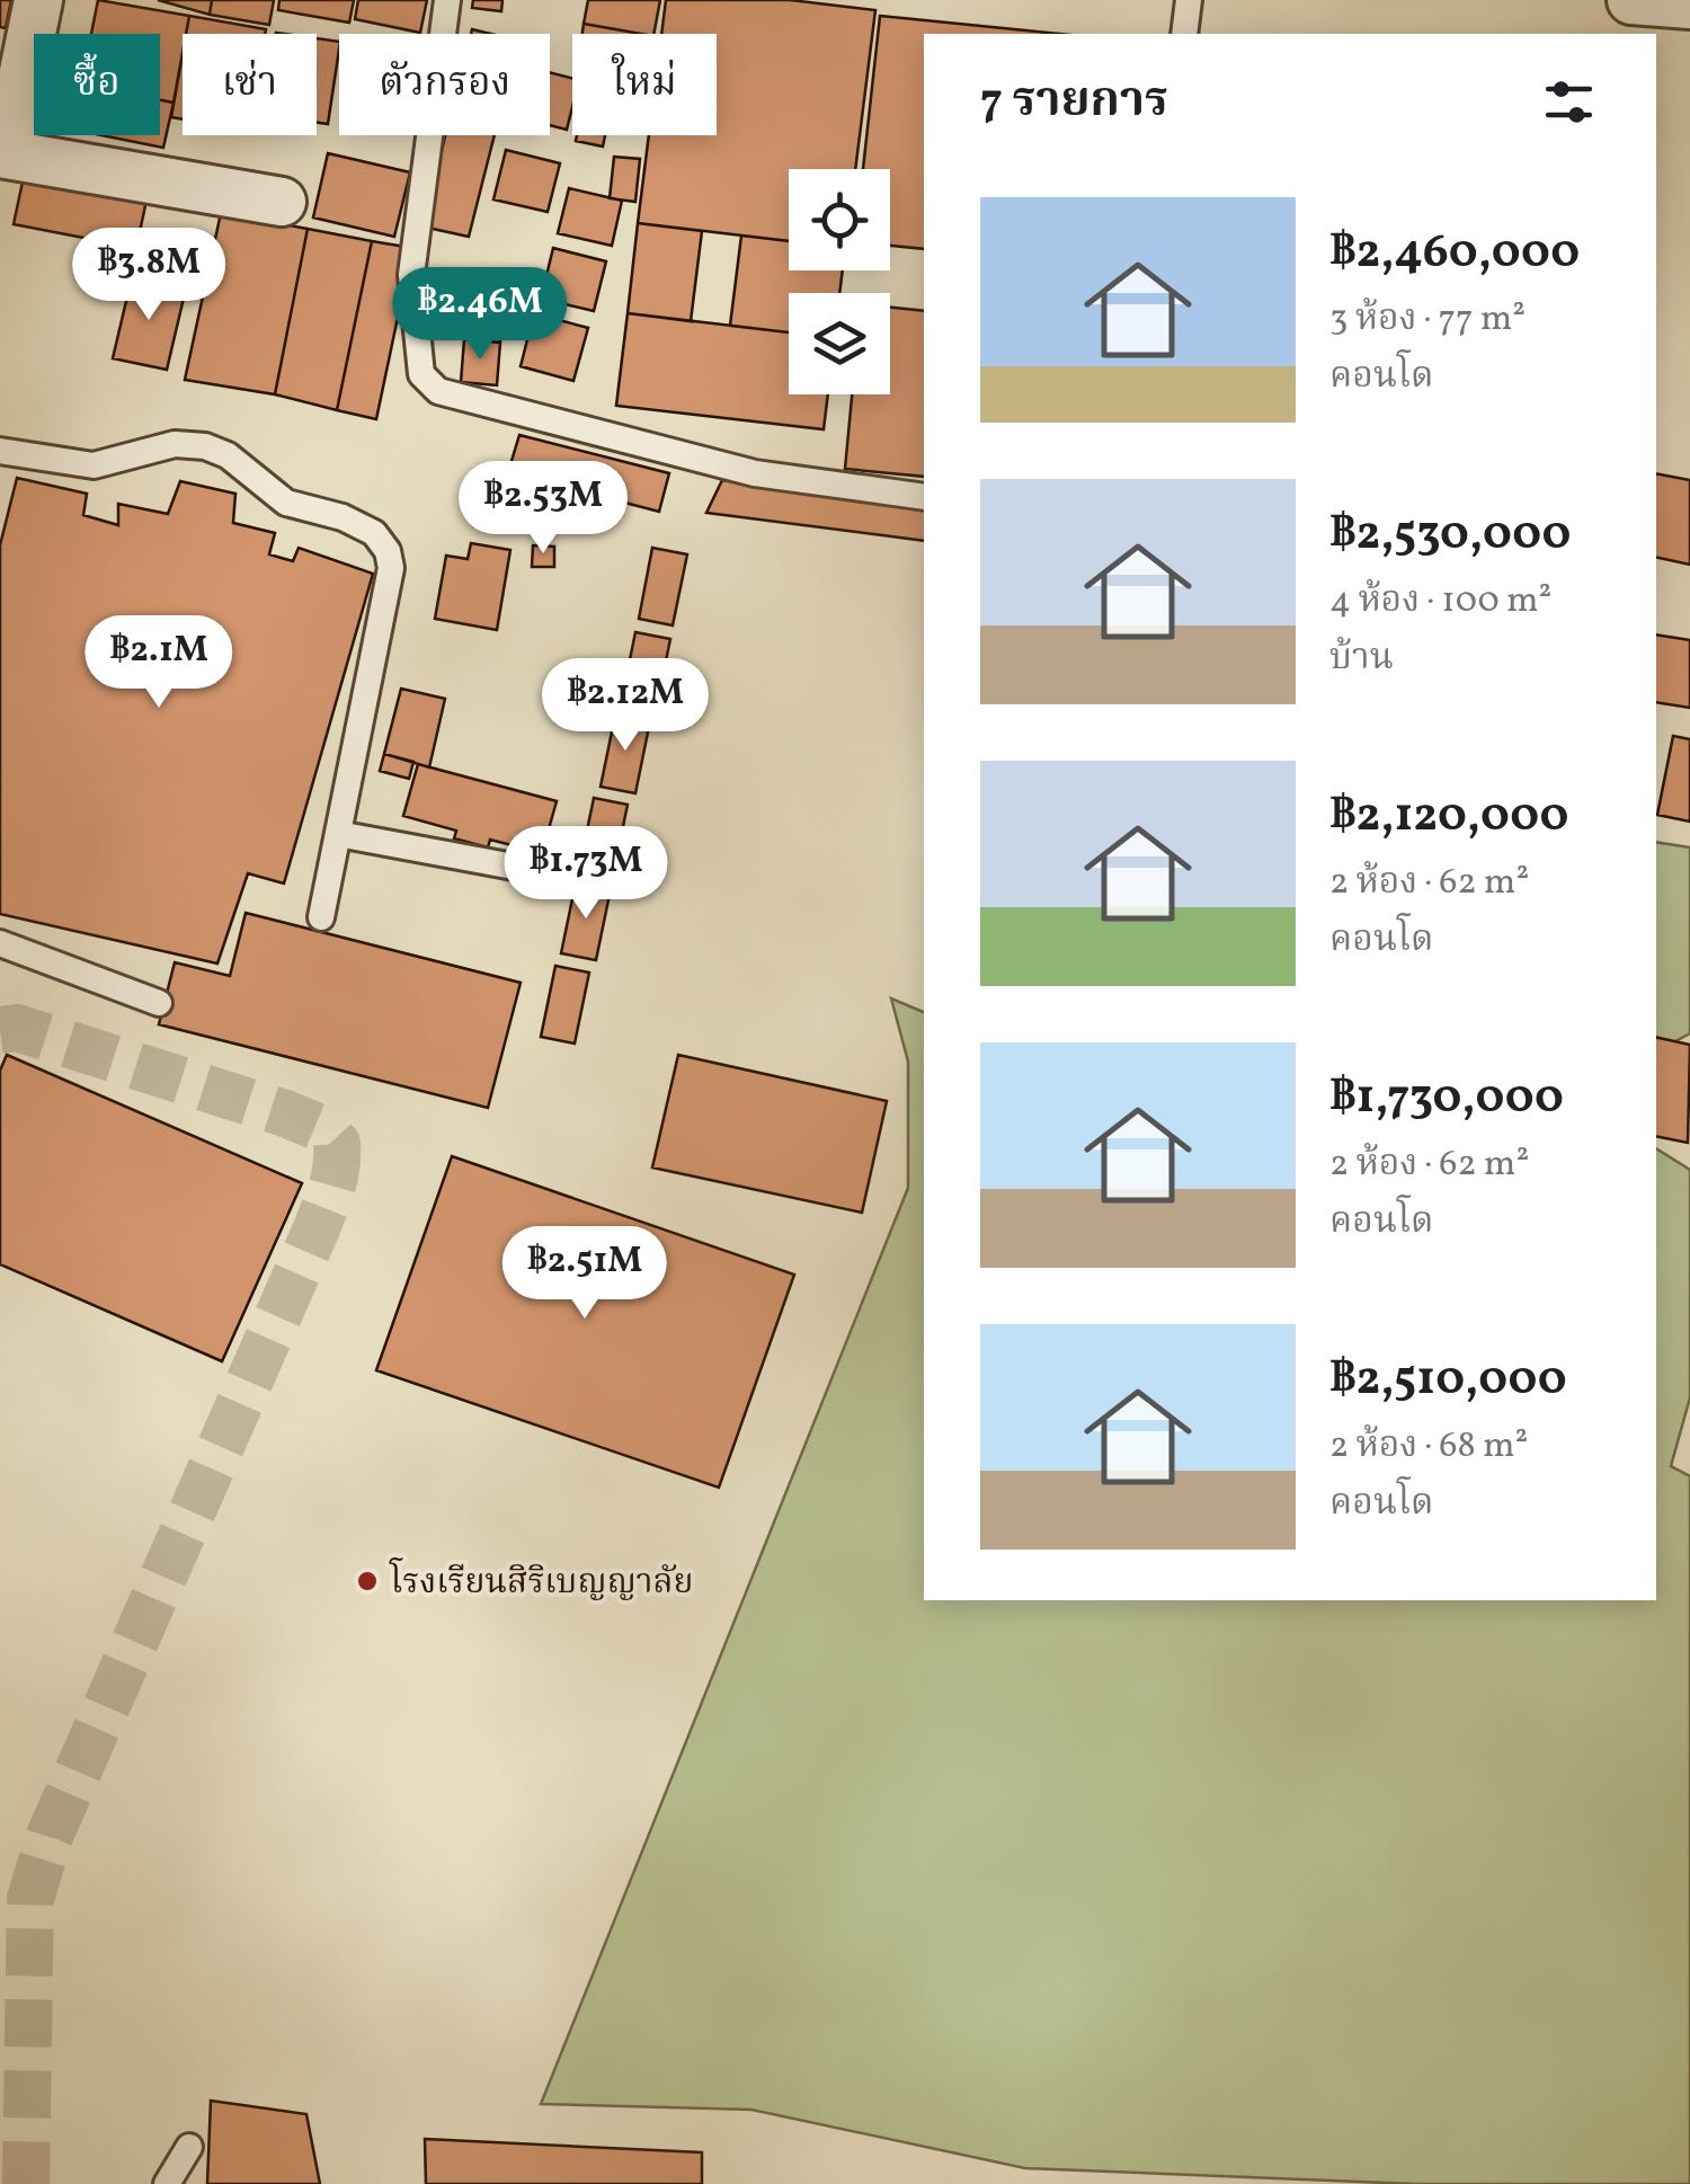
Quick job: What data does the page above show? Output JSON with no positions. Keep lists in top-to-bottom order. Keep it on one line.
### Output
{"places":["โรงเรียนสิริเบญญาลัย"],"page":{"chip":["ซื้อ","เช่า","ตัวกรอง","ใหม่"],"heading":"7 รายการ","list":[{"name":"฿2,460,000","note":"3 ห้อง · 77 m² · คอนโด"},{"name":"฿2,530,000","note":"4 ห้อง · 100 m² · บ้าน"},{"name":"฿2,120,000","note":"2 ห้อง · 62 m² · คอนโด"},{"name":"฿1,730,000","note":"2 ห้อง · 62 m² · คอนโด"},{"name":"฿2,510,000","note":"2 ห้อง · 68 m² · คอนโด"}],"price":["฿3.8M","฿2.46M","฿2.53M","฿2.1M","฿2.12M","฿1.73M","฿2.51M"]}}
